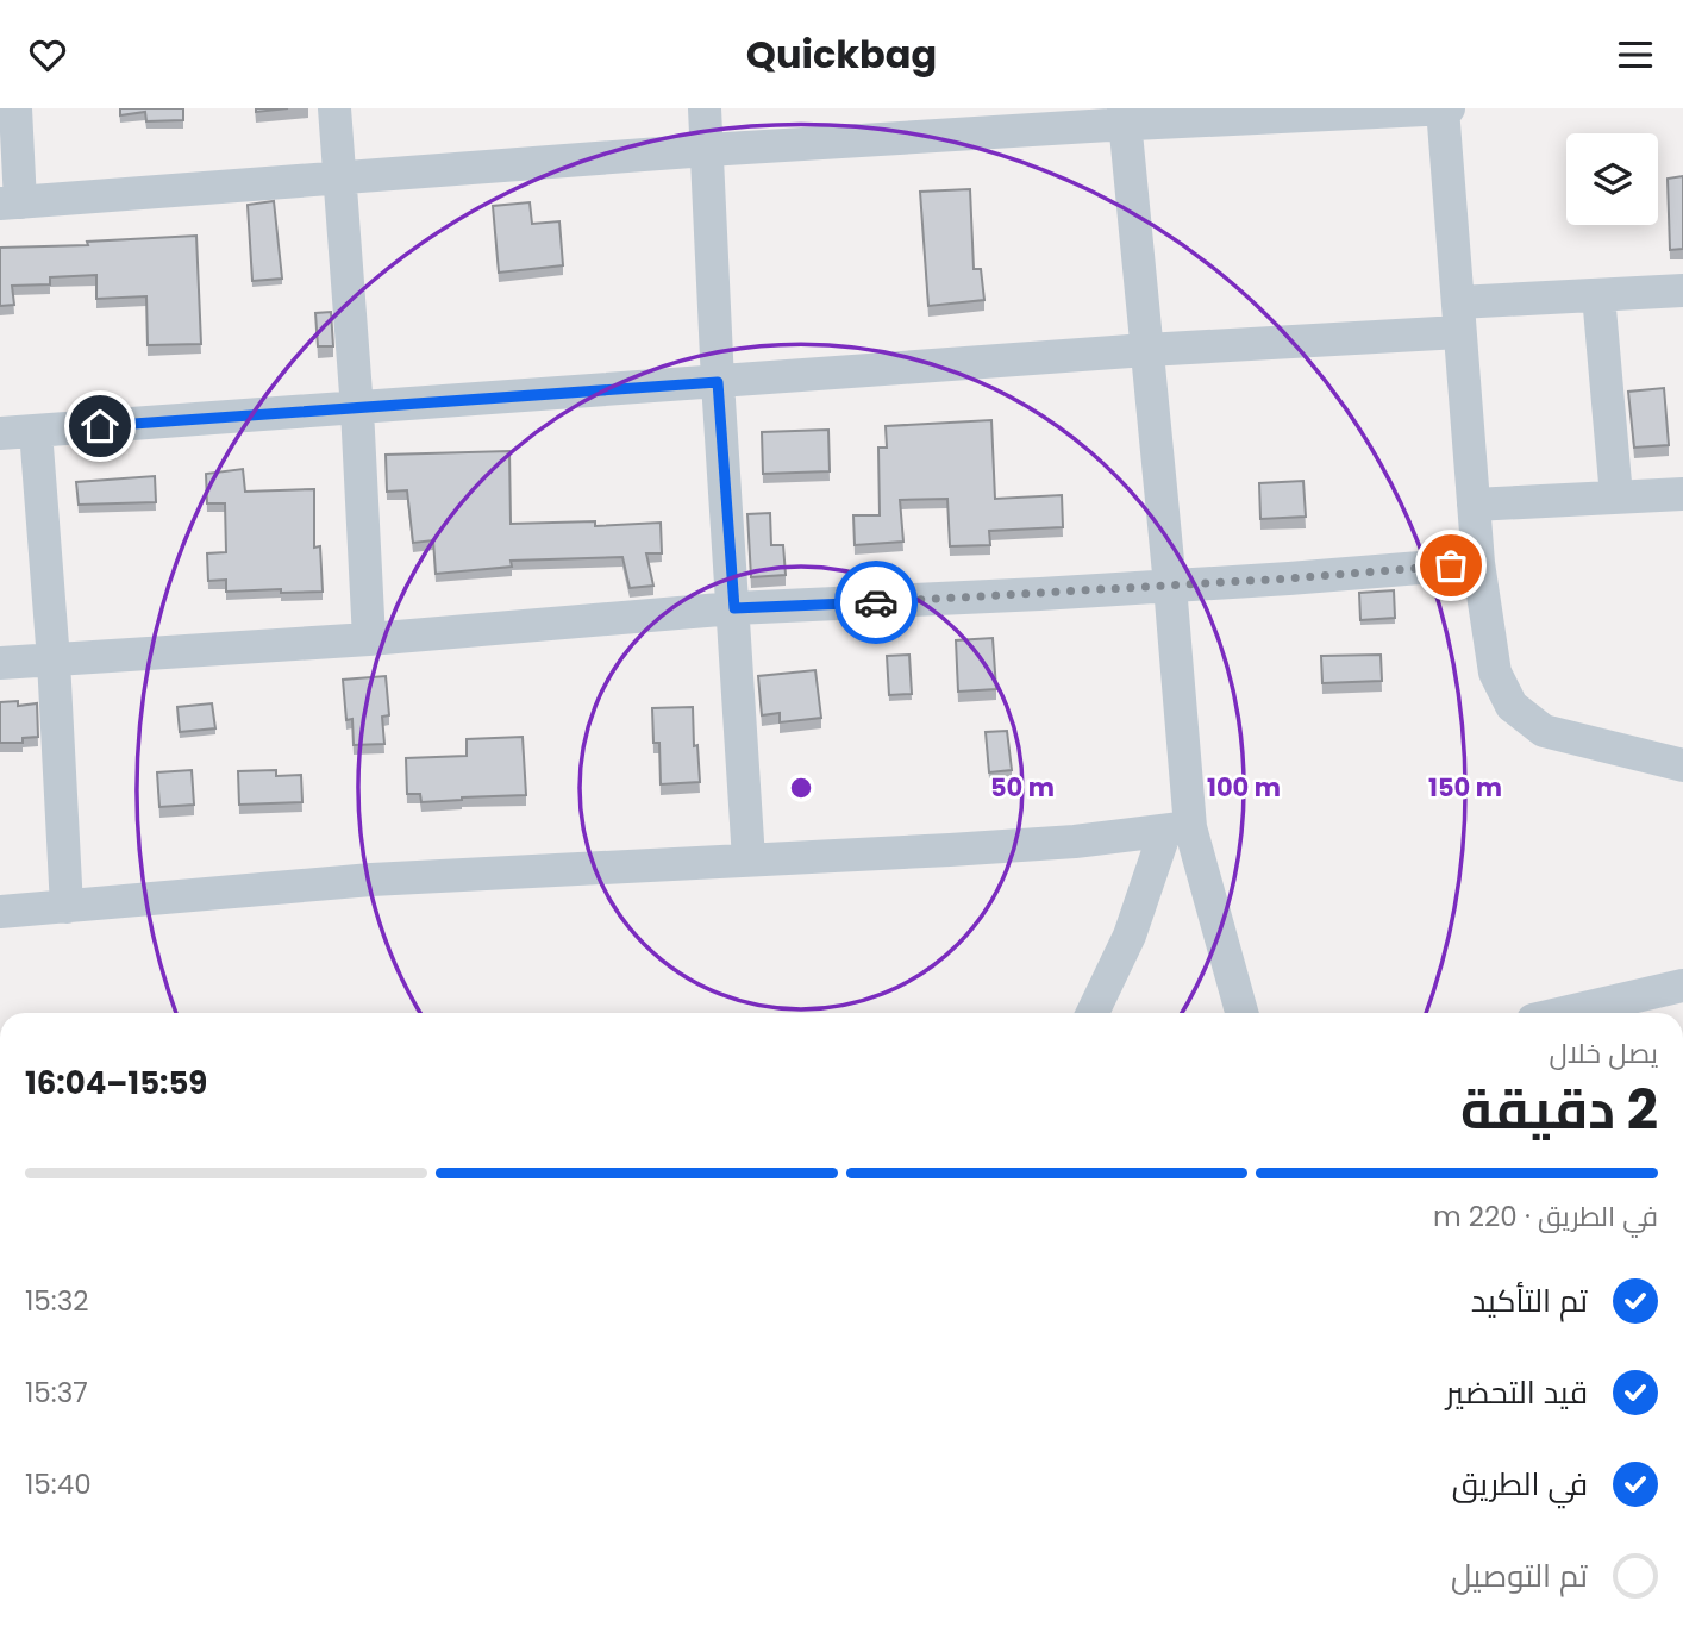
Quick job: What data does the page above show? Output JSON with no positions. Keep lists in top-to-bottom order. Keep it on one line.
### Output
{"page":{"header":"Quickbag","heading":["2 دقيقة","يصل خلال","15:59–16:04"],"bar":"في الطريق · 220 m","list":[["تم التأكيد","15:32"],["قيد التحضير","15:37"],["في الطريق","15:40"],"تم التوصيل"]},"rings":["50 m","100 m","150 m"]}
